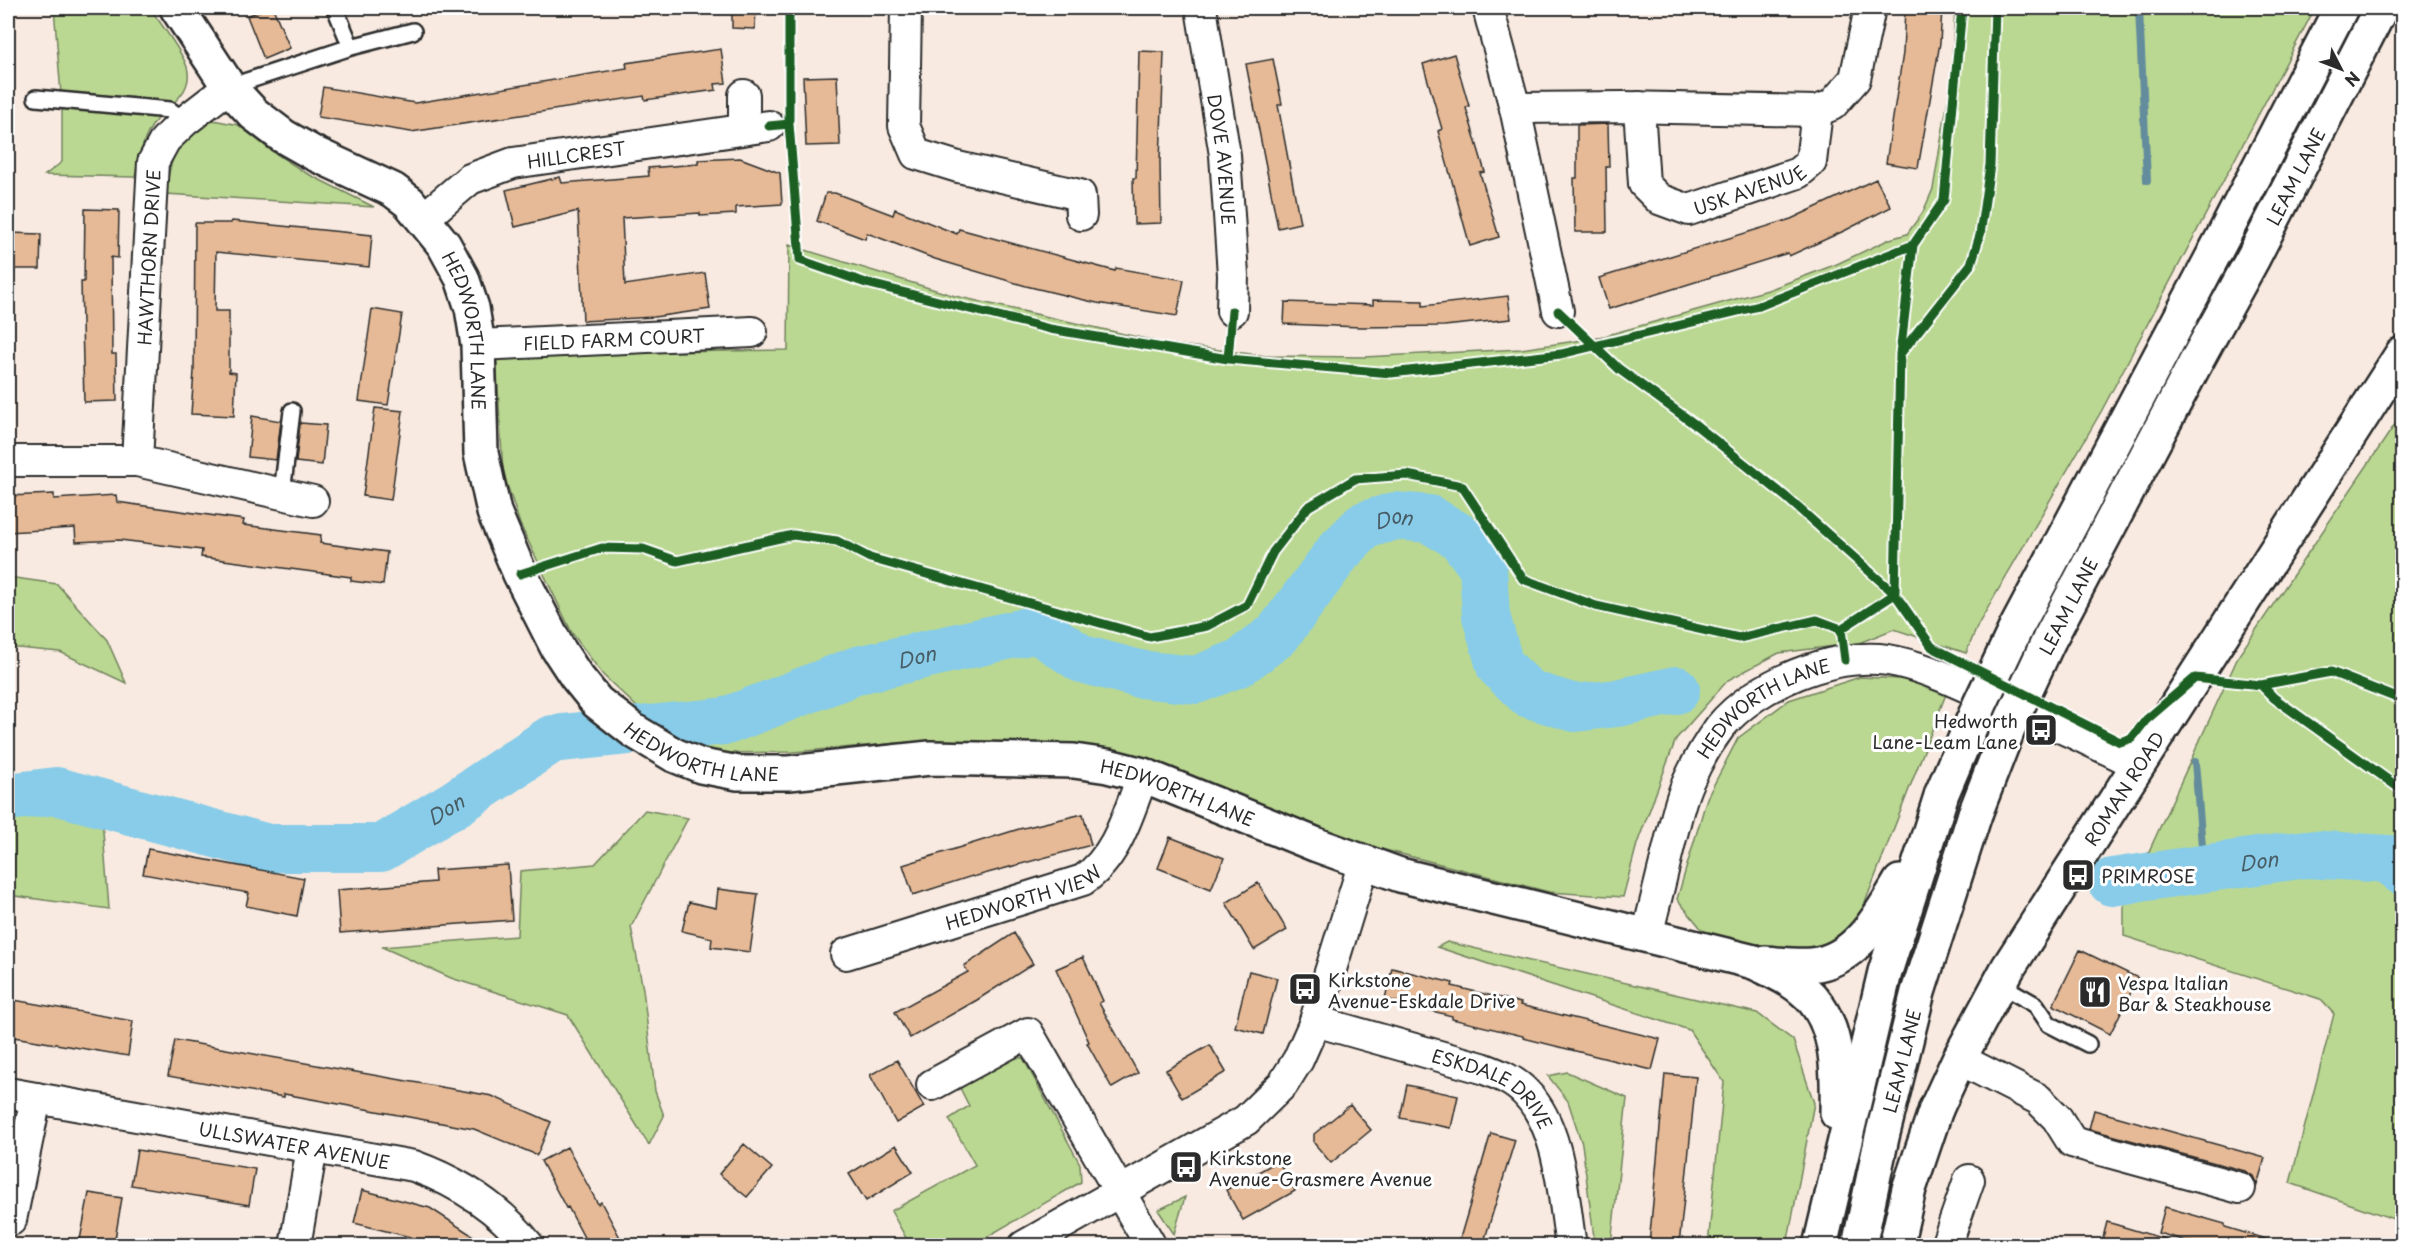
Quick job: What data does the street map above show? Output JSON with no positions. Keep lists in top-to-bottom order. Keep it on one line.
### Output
{"streets":{"main road":["LEAM LANE","HEDWORTH LANE","ROMAN ROAD"],"street":["HILLCREST","DOVE AVENUE","USK AVENUE","HAWTHORN DRIVE","FIELD FARM COURT","HEDWORTH VIEW","ESKDALE DRIVE","ULLSWATER AVENUE"]},"crossings":[["HILLCREST","HEDWORTH LANE"],["HAWTHORN DRIVE","HEDWORTH LANE"],["HEDWORTH LANE","FIELD FARM COURT"],["HEDWORTH LANE","ROMAN ROAD"],["HEDWORTH LANE","HEDWORTH VIEW"]],"water":["Don"],"places":{"bus stop":["Hedworth Lane-Leam Lane","PRIMROSE","Kirkstone Avenue-Eskdale Drive","Kirkstone Avenue-Grasmere Avenue"],"restaurant":["Vespa Italian Bar & Steakhouse"]},"north":"bottom right"}
